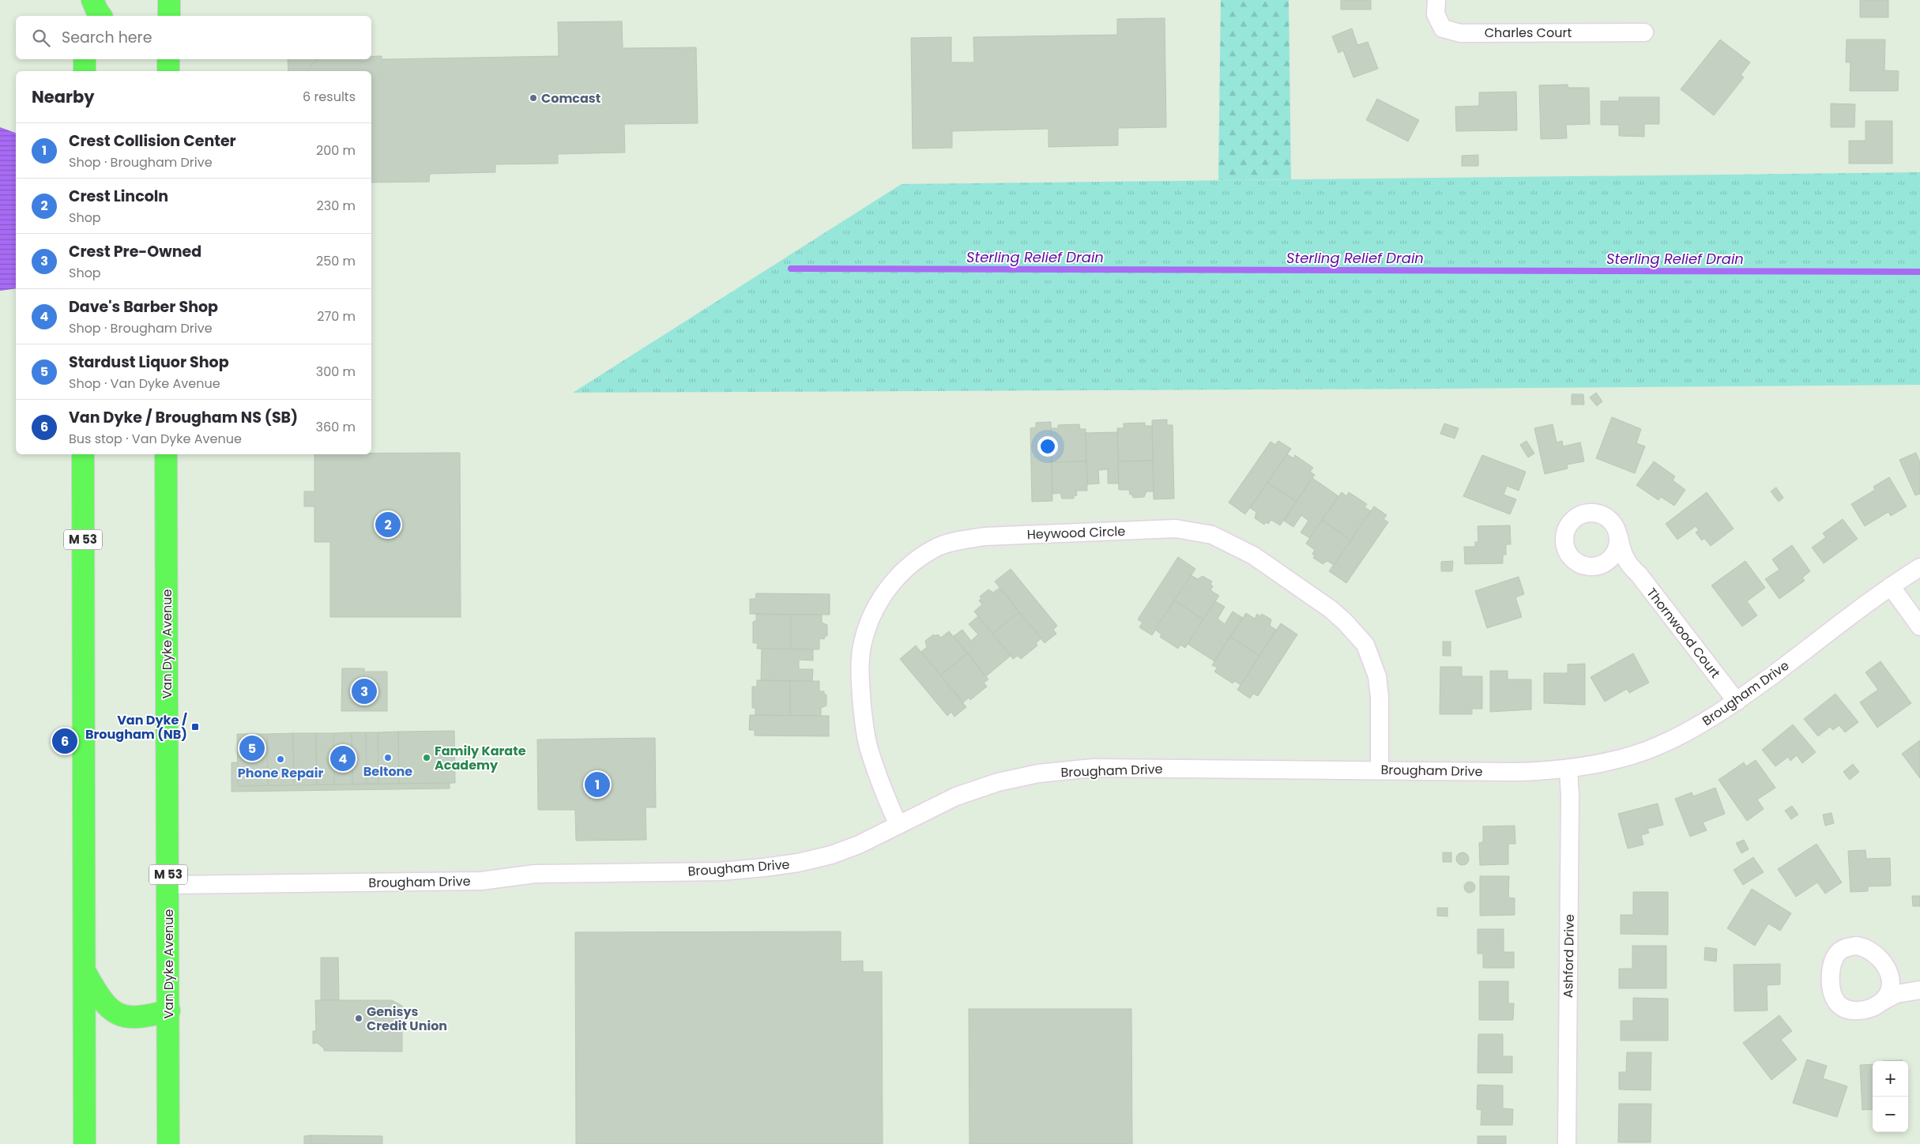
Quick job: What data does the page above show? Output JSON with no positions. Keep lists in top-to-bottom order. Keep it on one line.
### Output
{"streets":{"main road":["M 53","Van Dyke Avenue"],"street":["Charles Court","Heywood Circle","Thornwood Court","Brougham Drive","Ashford Drive"]},"crossings":[["Heywood Circle","Brougham Drive"],["Thornwood Court","Brougham Drive"],["Van Dyke Avenue","Brougham Drive"],["Brougham Drive","Ashford Drive"]],"water":["Sterling Relief Drain"],"places":{"other":["Comcast","Beltone","Family Karate Academy","Phone Repair","Genisys Credit Union"],"transit":["Van Dyke / Brougham (NB)"]},"page":{"search":"Search here","heading":["Nearby","6 results"],"list":[{"mark":"1","name":"Crest Collision Center","note":"Shop · Brougham Drive","value":"200 m"},{"mark":"2","name":"Crest Lincoln","note":"Shop","value":"230 m"},{"mark":"3","name":"Crest Pre-Owned","note":"Shop","value":"250 m"},{"mark":"4","name":"Dave's Barber Shop","note":"Shop · Brougham Drive","value":"270 m"},{"mark":"5","name":"Stardust Liquor Shop","note":"Shop · Van Dyke Avenue","value":"300 m"},{"mark":"6","name":"Van Dyke / Brougham NS (SB)","note":"Bus stop · Van Dyke Avenue","value":"360 m"}],"pins":["2","3","6","5","4","1"],"map_buttons":["+","−"]}}
